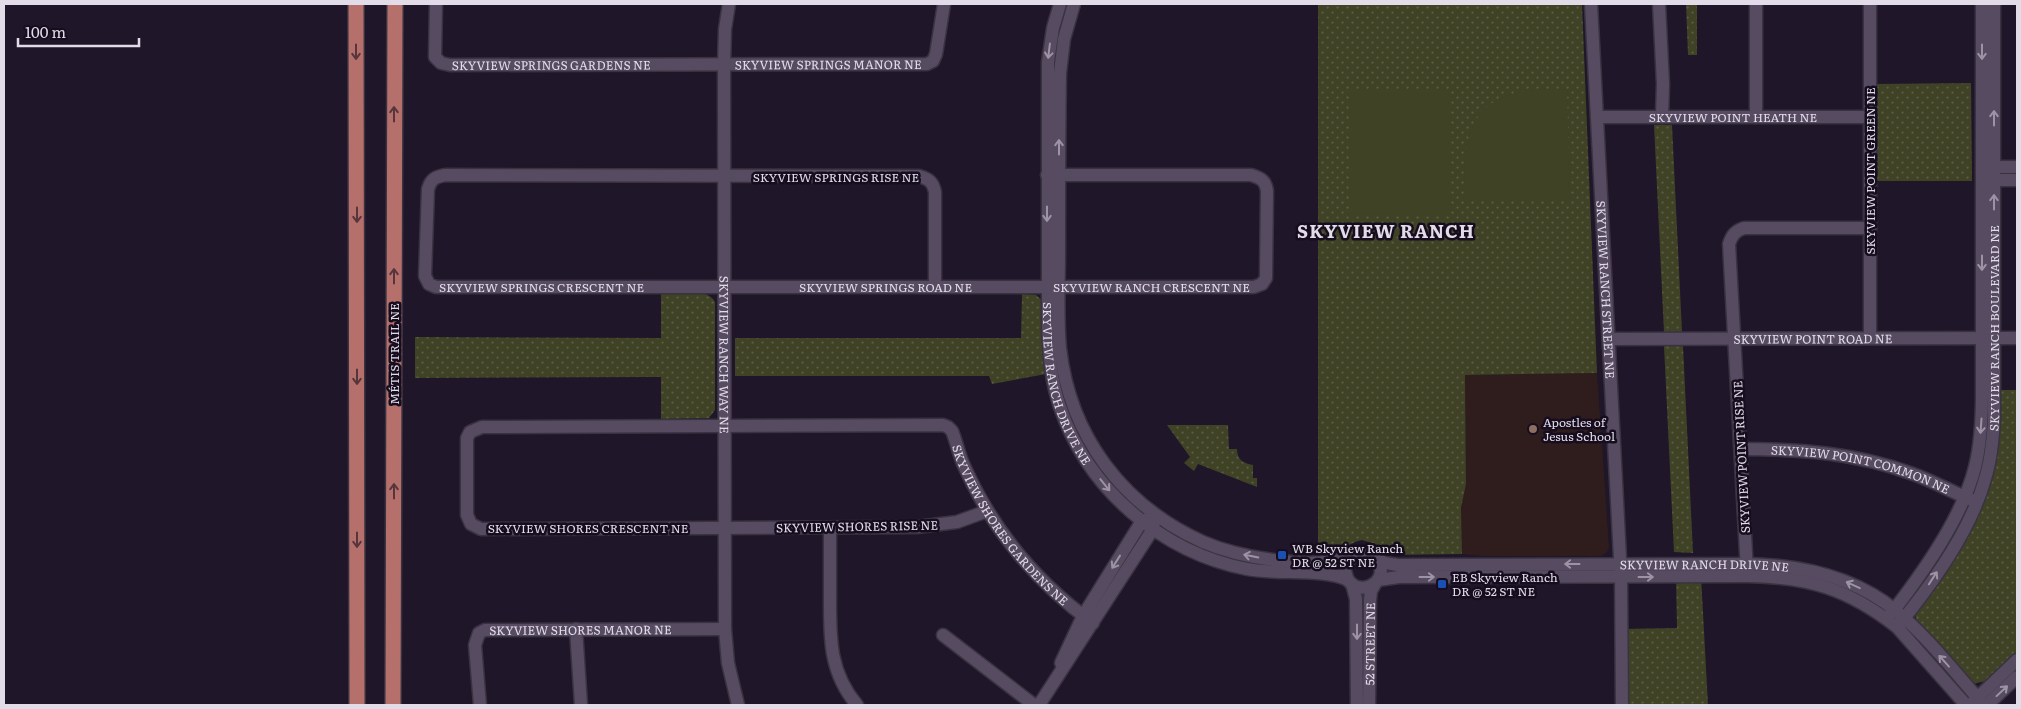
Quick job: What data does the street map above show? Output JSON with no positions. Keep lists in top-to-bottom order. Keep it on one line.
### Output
{"streets":{"main road":["MÉTIS TRAIL NE"],"street":["SKYVIEW SPRINGS GARDENS NE","SKYVIEW SPRINGS MANOR NE","SKYVIEW POINT HEATH NE","SKYVIEW POINT GREEN NE","SKYVIEW SPRINGS RISE NE","SKYVIEW SPRINGS CRESCENT NE","SKYVIEW RANCH CRESCENT NE","SKYVIEW SPRINGS ROAD NE","SKYVIEW RANCH STREET NE","SKYVIEW RANCH BOULEVARD NE","SKYVIEW POINT ROAD NE","SKYVIEW RANCH WAY NE","SKYVIEW RANCH DRIVE NE","SKYVIEW POINT RISE NE","SKYVIEW POINT COMMON NE","SKYVIEW SHORES GARDENS NE","SKYVIEW SHORES RISE NE","SKYVIEW SHORES CRESCENT NE","SKYVIEW SHORES MANOR NE","52 STREET NE"]},"crossings":[["SKYVIEW SPRINGS GARDENS NE","SKYVIEW SPRINGS MANOR NE"],["SKYVIEW SPRINGS GARDENS NE","SKYVIEW RANCH WAY NE"],["SKYVIEW SPRINGS MANOR NE","SKYVIEW RANCH WAY NE"],["SKYVIEW POINT HEATH NE","SKYVIEW POINT GREEN NE"],["SKYVIEW POINT HEATH NE","SKYVIEW RANCH STREET NE"],["SKYVIEW POINT GREEN NE","SKYVIEW POINT ROAD NE"],["SKYVIEW POINT GREEN NE","SKYVIEW POINT RISE NE"],["SKYVIEW SPRINGS RISE NE","SKYVIEW SPRINGS CRESCENT NE"],["SKYVIEW SPRINGS RISE NE","SKYVIEW SPRINGS ROAD NE"],["SKYVIEW SPRINGS RISE NE","SKYVIEW RANCH WAY NE"],["SKYVIEW SPRINGS CRESCENT NE","SKYVIEW SPRINGS ROAD NE"],["SKYVIEW SPRINGS CRESCENT NE","SKYVIEW RANCH WAY NE"],["SKYVIEW RANCH CRESCENT NE","SKYVIEW SPRINGS ROAD NE"],["SKYVIEW RANCH CRESCENT NE","SKYVIEW RANCH DRIVE NE"],["SKYVIEW SPRINGS ROAD NE","SKYVIEW RANCH WAY NE"],["SKYVIEW SPRINGS ROAD NE","SKYVIEW RANCH DRIVE NE"],["SKYVIEW RANCH STREET NE","SKYVIEW POINT ROAD NE"],["SKYVIEW RANCH STREET NE","SKYVIEW RANCH DRIVE NE"],["SKYVIEW RANCH BOULEVARD NE","SKYVIEW POINT ROAD NE"],["SKYVIEW RANCH BOULEVARD NE","SKYVIEW RANCH DRIVE NE"],["SKYVIEW RANCH BOULEVARD NE","SKYVIEW POINT COMMON NE"],["SKYVIEW POINT ROAD NE","SKYVIEW POINT RISE NE"],["SKYVIEW RANCH WAY NE","SKYVIEW SHORES GARDENS NE"],["SKYVIEW RANCH WAY NE","SKYVIEW SHORES RISE NE"],["SKYVIEW RANCH WAY NE","SKYVIEW SHORES CRESCENT NE"],["SKYVIEW RANCH WAY NE","SKYVIEW SHORES MANOR NE"],["SKYVIEW RANCH DRIVE NE","SKYVIEW POINT RISE NE"],["SKYVIEW RANCH DRIVE NE","52 STREET NE"],["SKYVIEW POINT RISE NE","SKYVIEW POINT COMMON NE"],["SKYVIEW SHORES GARDENS NE","SKYVIEW SHORES RISE NE"],["SKYVIEW SHORES GARDENS NE","SKYVIEW SHORES CRESCENT NE"],["SKYVIEW SHORES RISE NE","SKYVIEW SHORES CRESCENT NE"]],"districts":["SKYVIEW RANCH"],"places":{"other":["Apostles of Jesus School"],"transit":["WB Skyview Ranch DR @ 52 ST NE","EB Skyview Ranch DR @ 52 ST NE"]},"scale_bar":"100 m"}
